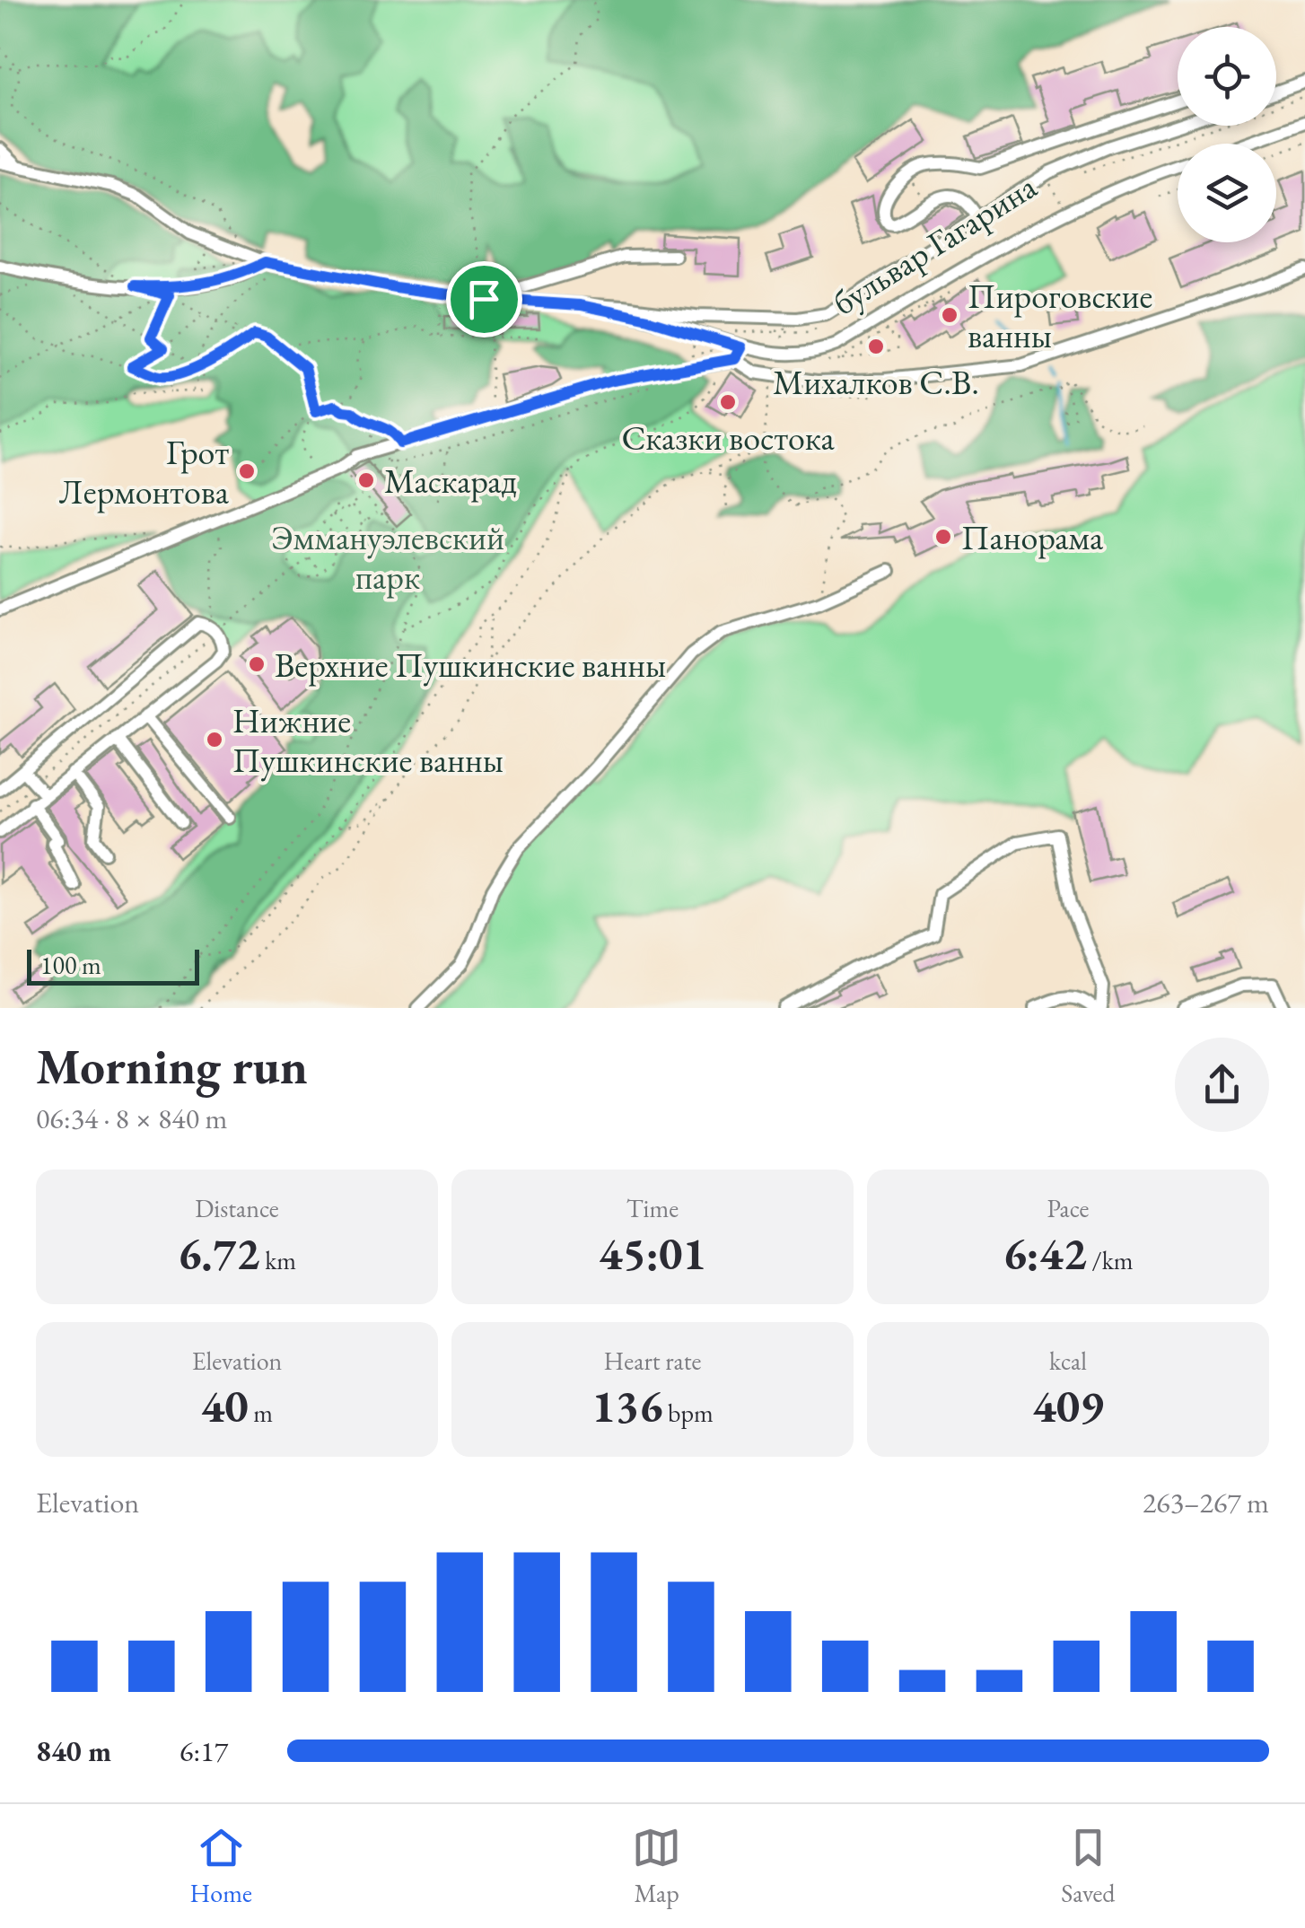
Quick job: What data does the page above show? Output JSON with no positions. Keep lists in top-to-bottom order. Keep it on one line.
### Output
{"streets":{"street":["бульвар Гагарина"]},"parks":["Эммануэлевский парк"],"places":["Пироговские ванны","Михалков С.В.","Сказки востока","Грот Лермонтова","Маскарад","Панорама","Верхние Пушкинские ванны","Нижние Пушкинские ванны"],"scale_bar":"100 m","page":{"scale":"100 m","heading":["Morning run","06:34 · 8 × 840 m"],"stats":[["Distance","6.72 km"],["Time","45:01"],["Pace","6:42 /km"],["Elevation","40 m"],["Heart rate","136 bpm"],["kcal","409"]],"chart":["Elevation","263–267 m"],"list":[{"name":"840 m","note":"6:17"}],"tabs":["Home","Map","Saved"]}}
